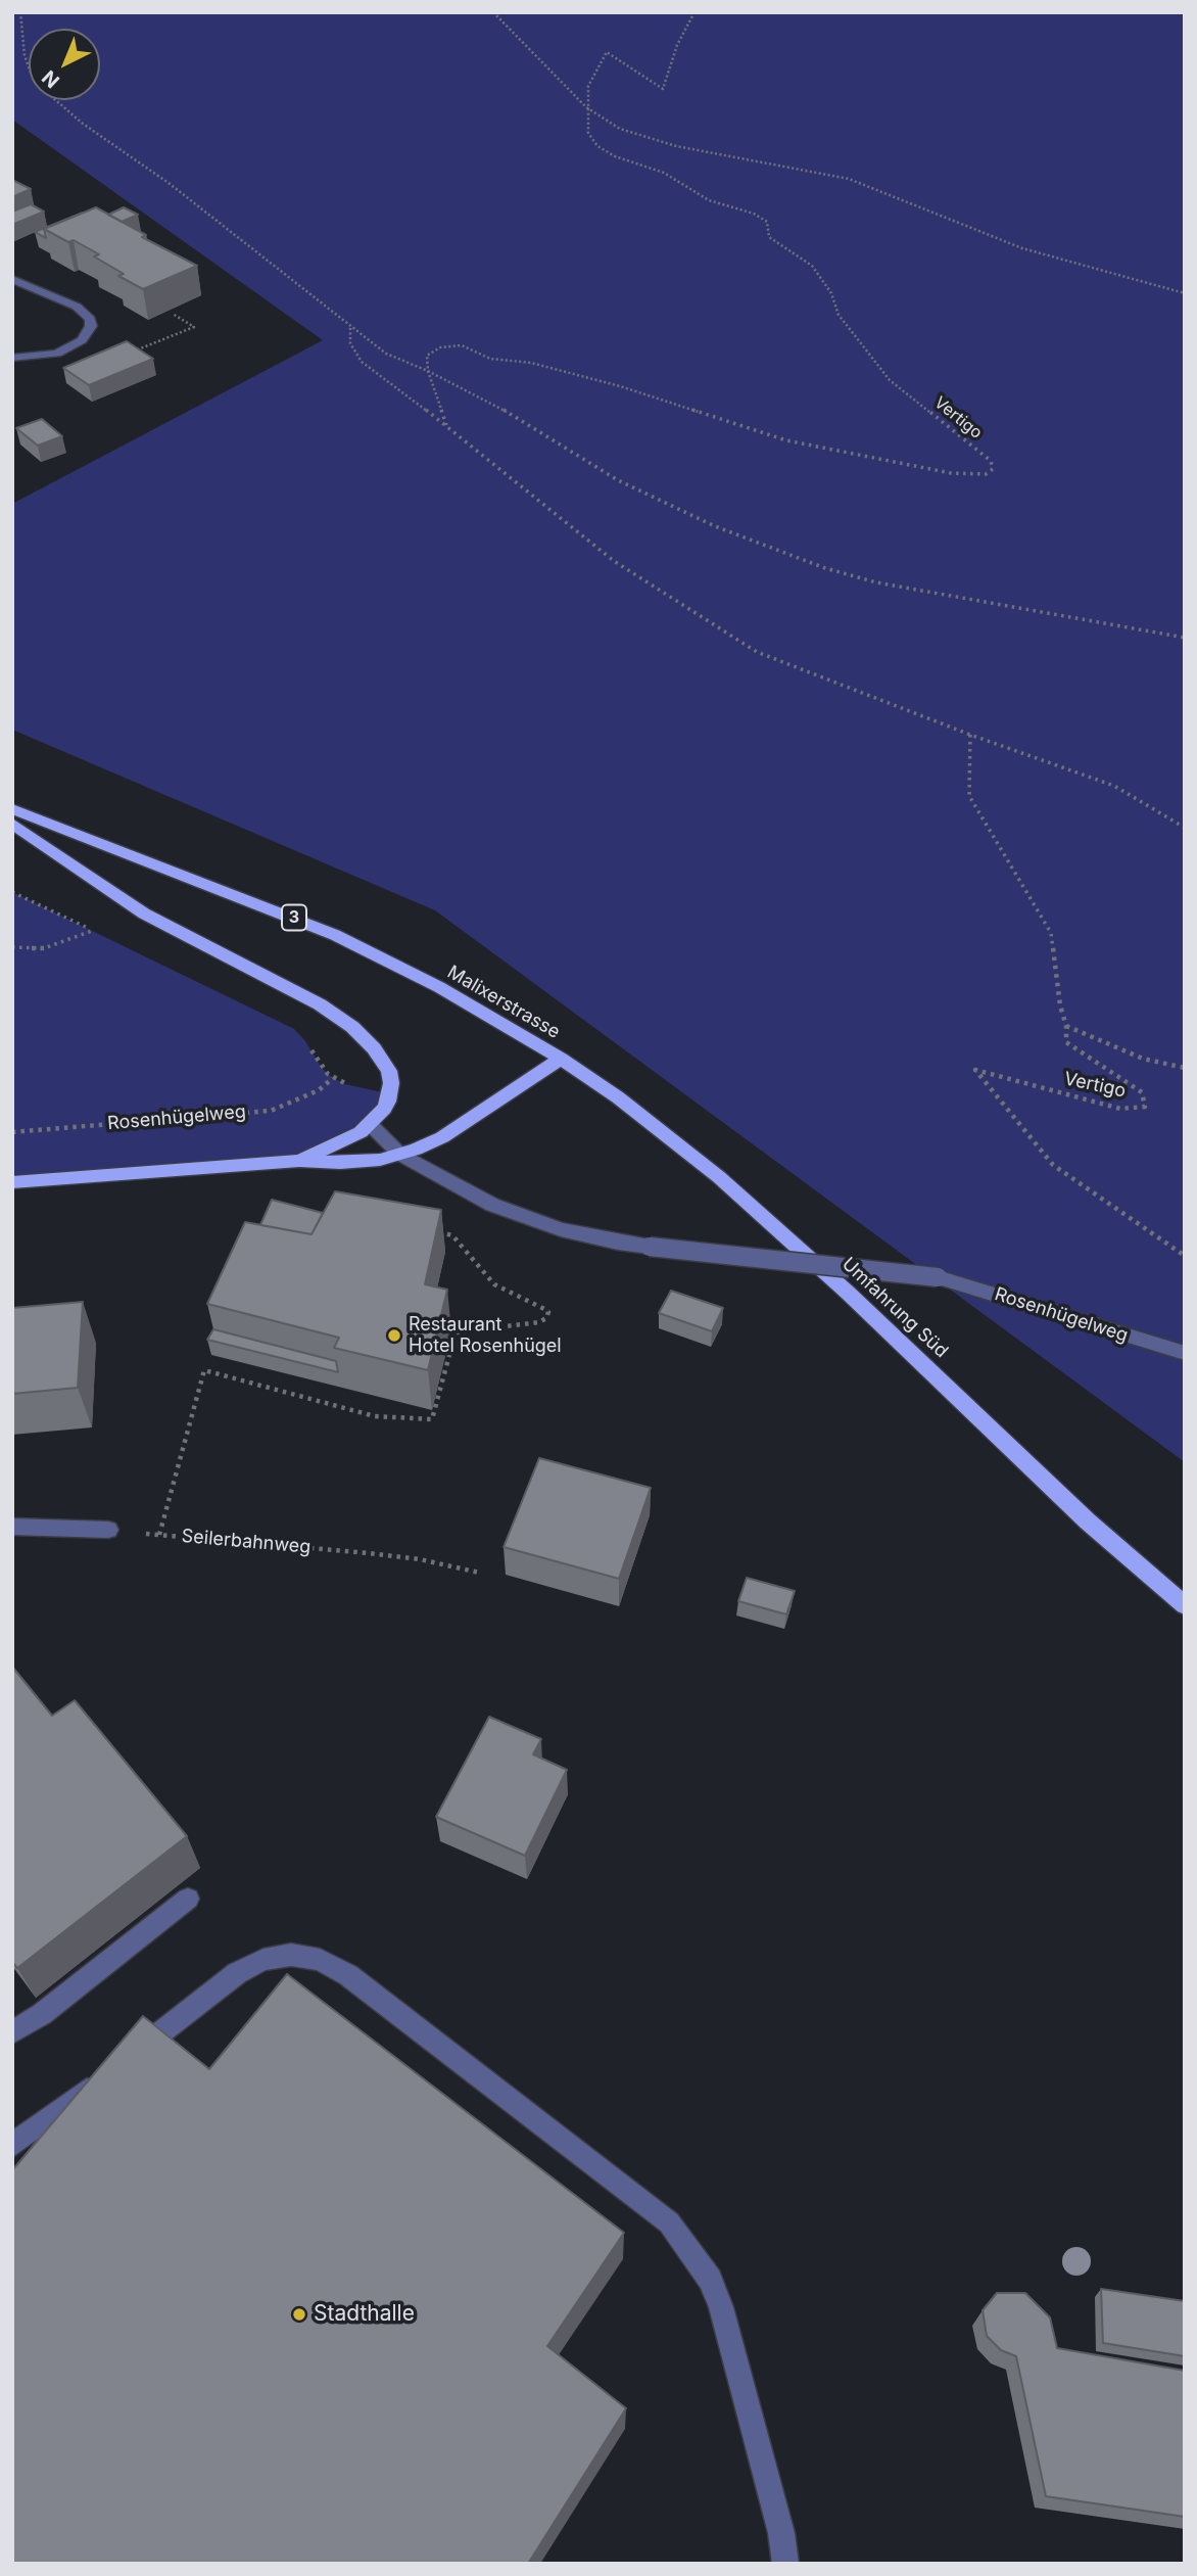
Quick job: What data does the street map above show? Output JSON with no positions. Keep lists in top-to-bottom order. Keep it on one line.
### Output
{"streets":{"main road":["3","Malixerstrasse","Umfahrung Süd"],"street":["Rosenhügelweg"],"path":["Vertigo","Seilerbahnweg"]},"crossings":[["Malixerstrasse","Rosenhügelweg"],["Malixerstrasse","Umfahrung Süd"]],"places":["Restaurant Hotel Rosenhügel","Stadthalle"],"north":"bottom left"}
